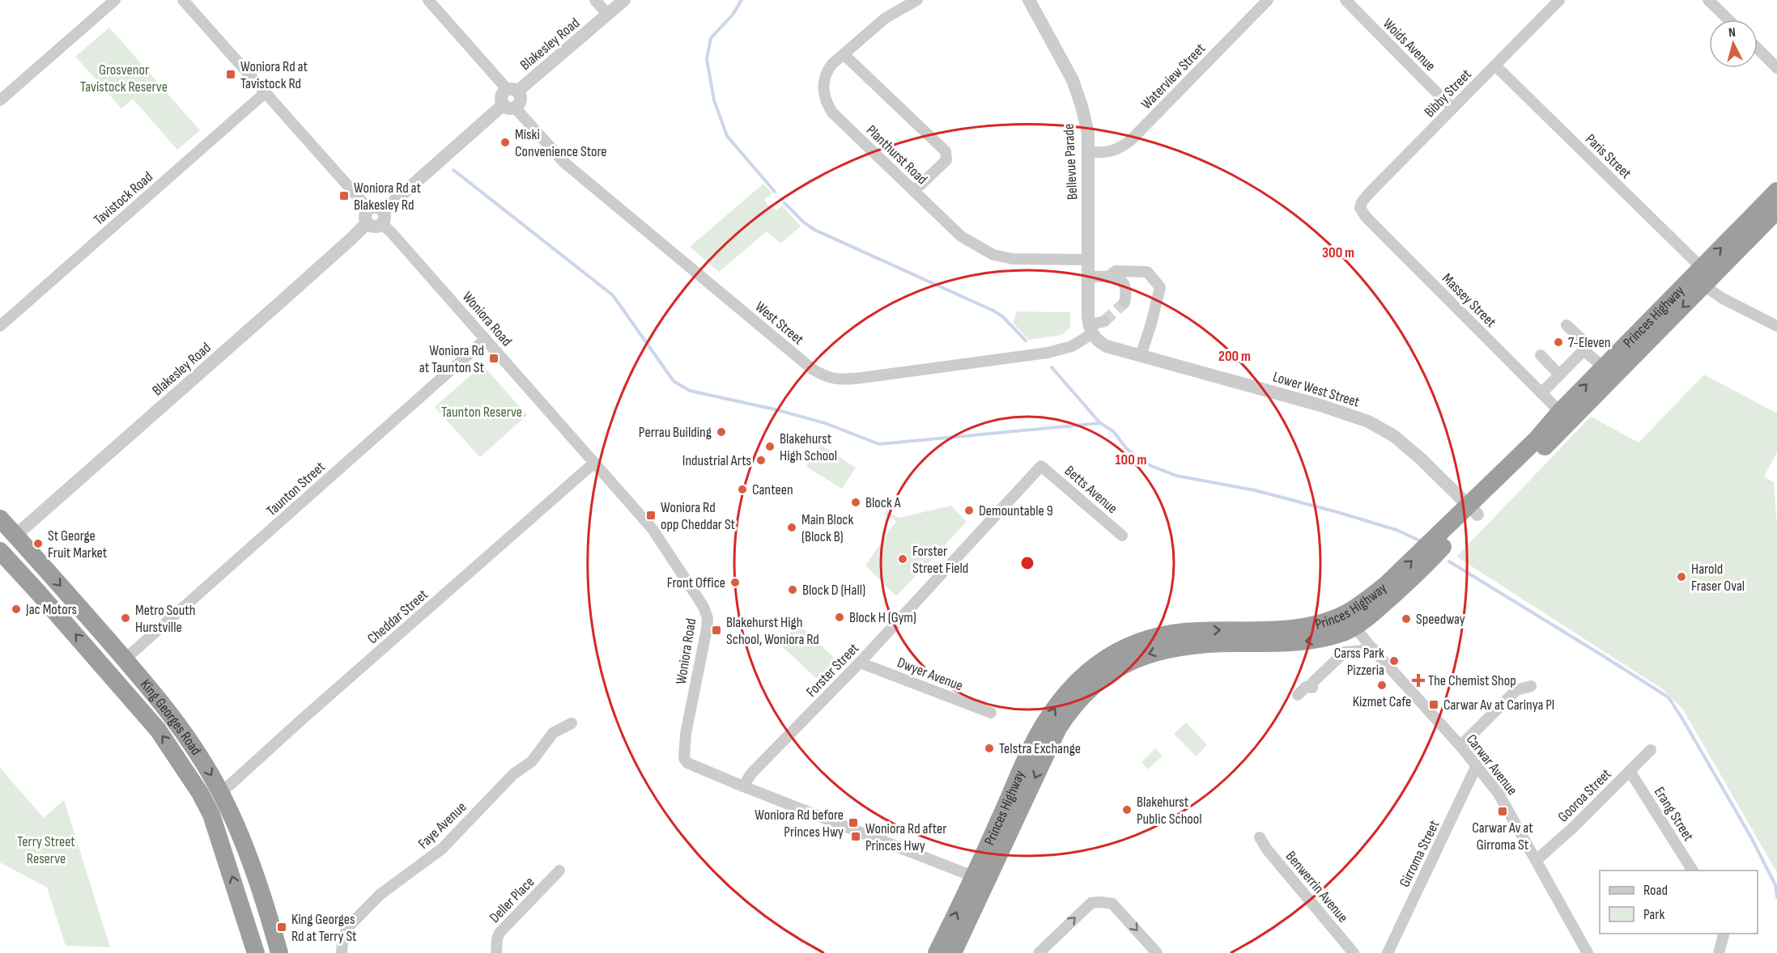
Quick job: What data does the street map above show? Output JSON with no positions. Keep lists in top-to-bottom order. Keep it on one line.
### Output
{"streets":{"highway":["Princes Highway","King Georges Road"],"street":["Blakesley Road","Woids Avenue","Waterview Street","Bibby Street","Planthurst Road","Paris Street","Bellevue Parade","Tavistock Road","Massey Street","Woniora Road","West Street","Lower West Street","Taunton Street","Betts Avenue","Cheddar Street","Forster Street","Dwyer Avenue","Carwar Avenue","Gooroa Street","Erang Street","Faye Avenue","Girroma Street","Benwerrin Avenue","Deller Place"]},"crossings":[["Blakesley Road","Woniora Road"],["Blakesley Road","King Georges Road"],["Woids Avenue","Bibby Street"],["Waterview Street","Bellevue Parade"],["Bibby Street","Paris Street"],["Bibby Street","Massey Street"],["Planthurst Road","Bellevue Parade"],["Paris Street","Princes Highway"],["Bellevue Parade","West Street"],["Bellevue Parade","Lower West Street"],["Massey Street","Princes Highway"],["Princes Highway","Woniora Road"],["Princes Highway","Lower West Street"],["Princes Highway","Carwar Avenue"],["Woniora Road","Taunton Street"],["Woniora Road","Cheddar Street"],["Woniora Road","Forster Street"],["West Street","Lower West Street"],["Taunton Street","King Georges Road"],["Betts Avenue","Forster Street"],["Cheddar Street","King Georges Road"],["Forster Street","Dwyer Avenue"],["Carwar Avenue","Gooroa Street"],["Carwar Avenue","Girroma Street"],["Gooroa Street","Erang Street"]],"parks":["Grosvenor Tavistock Reserve","Taunton Reserve","Terry Street Reserve"],"places":{"transit":["Woniora Rd at Tavistock Rd","Woniora Rd at Blakesley Rd","Woniora Rd at Taunton St","Woniora Rd opp Cheddar St","Blakehurst High School, Woniora Rd","Carwar Av at Carinya Pl","Carwar Av at Girroma St","Woniora Rd before Princes Hwy","Woniora Rd after Princes Hwy","King Georges Rd at Terry St"],"other":["Miski Convenience Store","7-Eleven","Perrau Building","Blakehurst High School","Industrial Arts","Canteen","Block A","Demountable 9","Main Block (Block B)","St George Fruit Market","Forster Street Field","Harold Fraser Oval","Front Office","Block D (Hall)","Jac Motors","Block H (Gym)","Metro South Hurstville","Speedway","Carss Park Pizzeria","Kizmet Cafe","Telstra Exchange","Blakehurst Public School"],"health":["The Chemist Shop"]},"legend":["Road","Park"],"north":"top","rings":["300 m","200 m","100 m"]}
